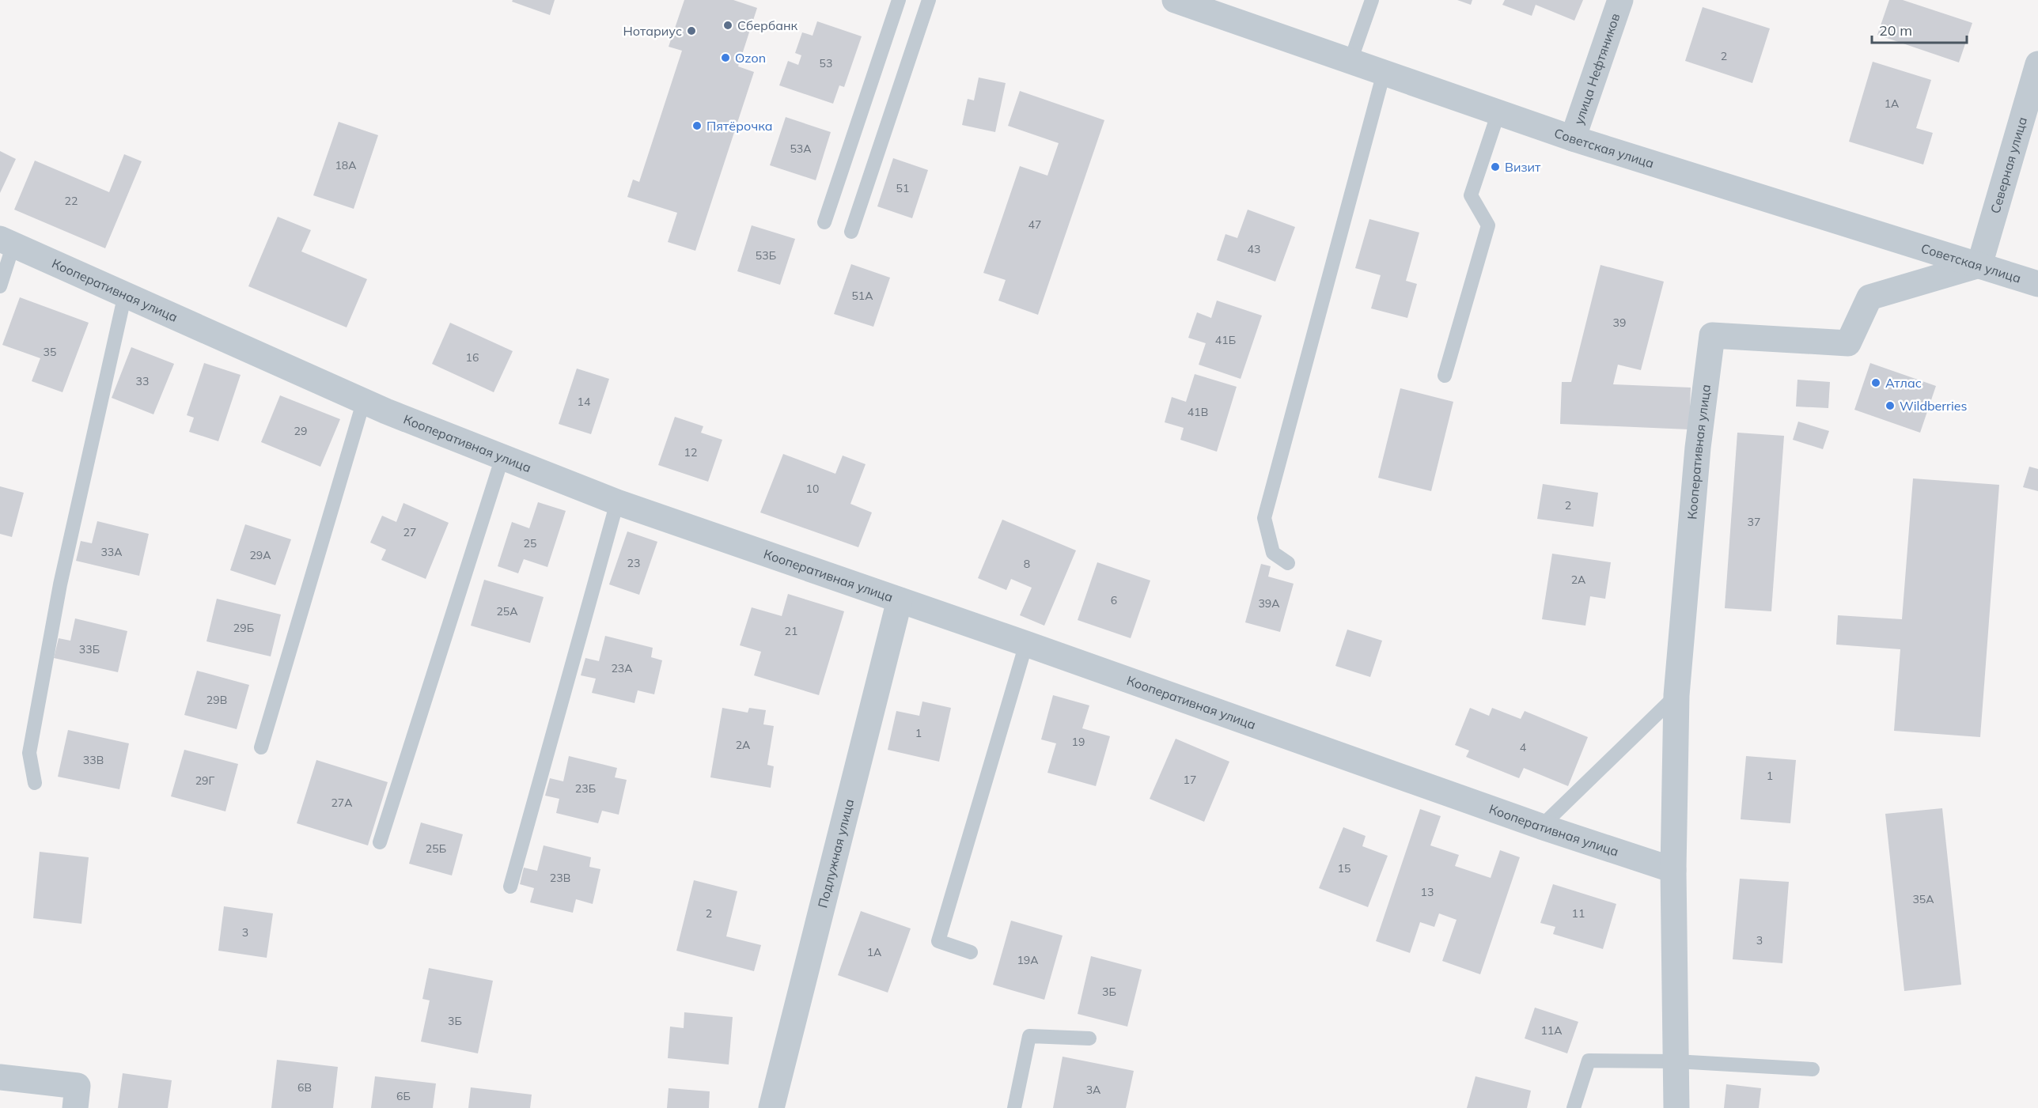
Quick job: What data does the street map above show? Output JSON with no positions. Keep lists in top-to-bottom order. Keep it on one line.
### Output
{"streets":{"street":["улица Нефтяников","Советская улица","Северная улица","Кооперативная улица","Подлужная улица"]},"crossings":[["улица Нефтяников","Советская улица"],["Советская улица","Северная улица"],["Советская улица","Кооперативная улица"],["Северная улица","Кооперативная улица"],["Кооперативная улица","Подлужная улица"]],"places":["Сбербанк","Нотариус","Ozon","Пятёрочка","Визит","Атлас","Wildberries"],"house_numbers":["2","53","1А","53А","18А","51","22","47","43","53Б","51А","39","41Б","35","16","33","14","41В","29","12","10","2","37","27","25","33А","29А","23","8","2А","6","39А","25А","29Б","21","33Б","23А","29В","1","19","2А","4","33В","1","17","29Г","23Б","27А","25Б","15","23В","13","35А","2","11","3","3","1А","19А","3Б","3Б","11А","6В","3А","6Б"],"scale_bar":"20 m"}
